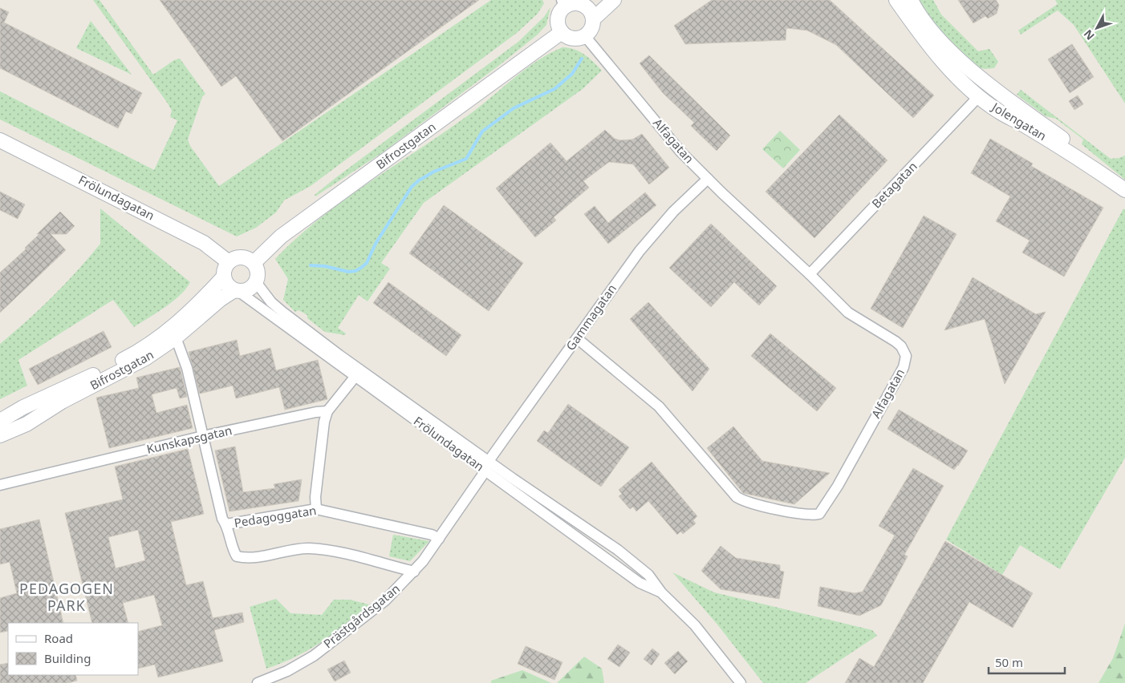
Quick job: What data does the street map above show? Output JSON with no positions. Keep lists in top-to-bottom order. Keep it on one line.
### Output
{"streets":{"main road":["Jolengatan","Bifrostgatan","Frölundagatan"],"street":["Alfagatan","Betagatan","Gammagatan","Kunskapsgatan","Pedagoggatan","Prästgårdsgatan"]},"crossings":[["Jolengatan","Betagatan"],["Alfagatan","Bifrostgatan"],["Alfagatan","Betagatan"],["Alfagatan","Gammagatan"],["Bifrostgatan","Frölundagatan"],["Frölundagatan","Gammagatan"],["Frölundagatan","Prästgårdsgatan"],["Gammagatan","Prästgårdsgatan"],["Pedagoggatan","Prästgårdsgatan"]],"districts":["PEDAGOGEN PARK"],"legend":["Road","Building"],"scale_bar":"50 m","north":"bottom left"}
